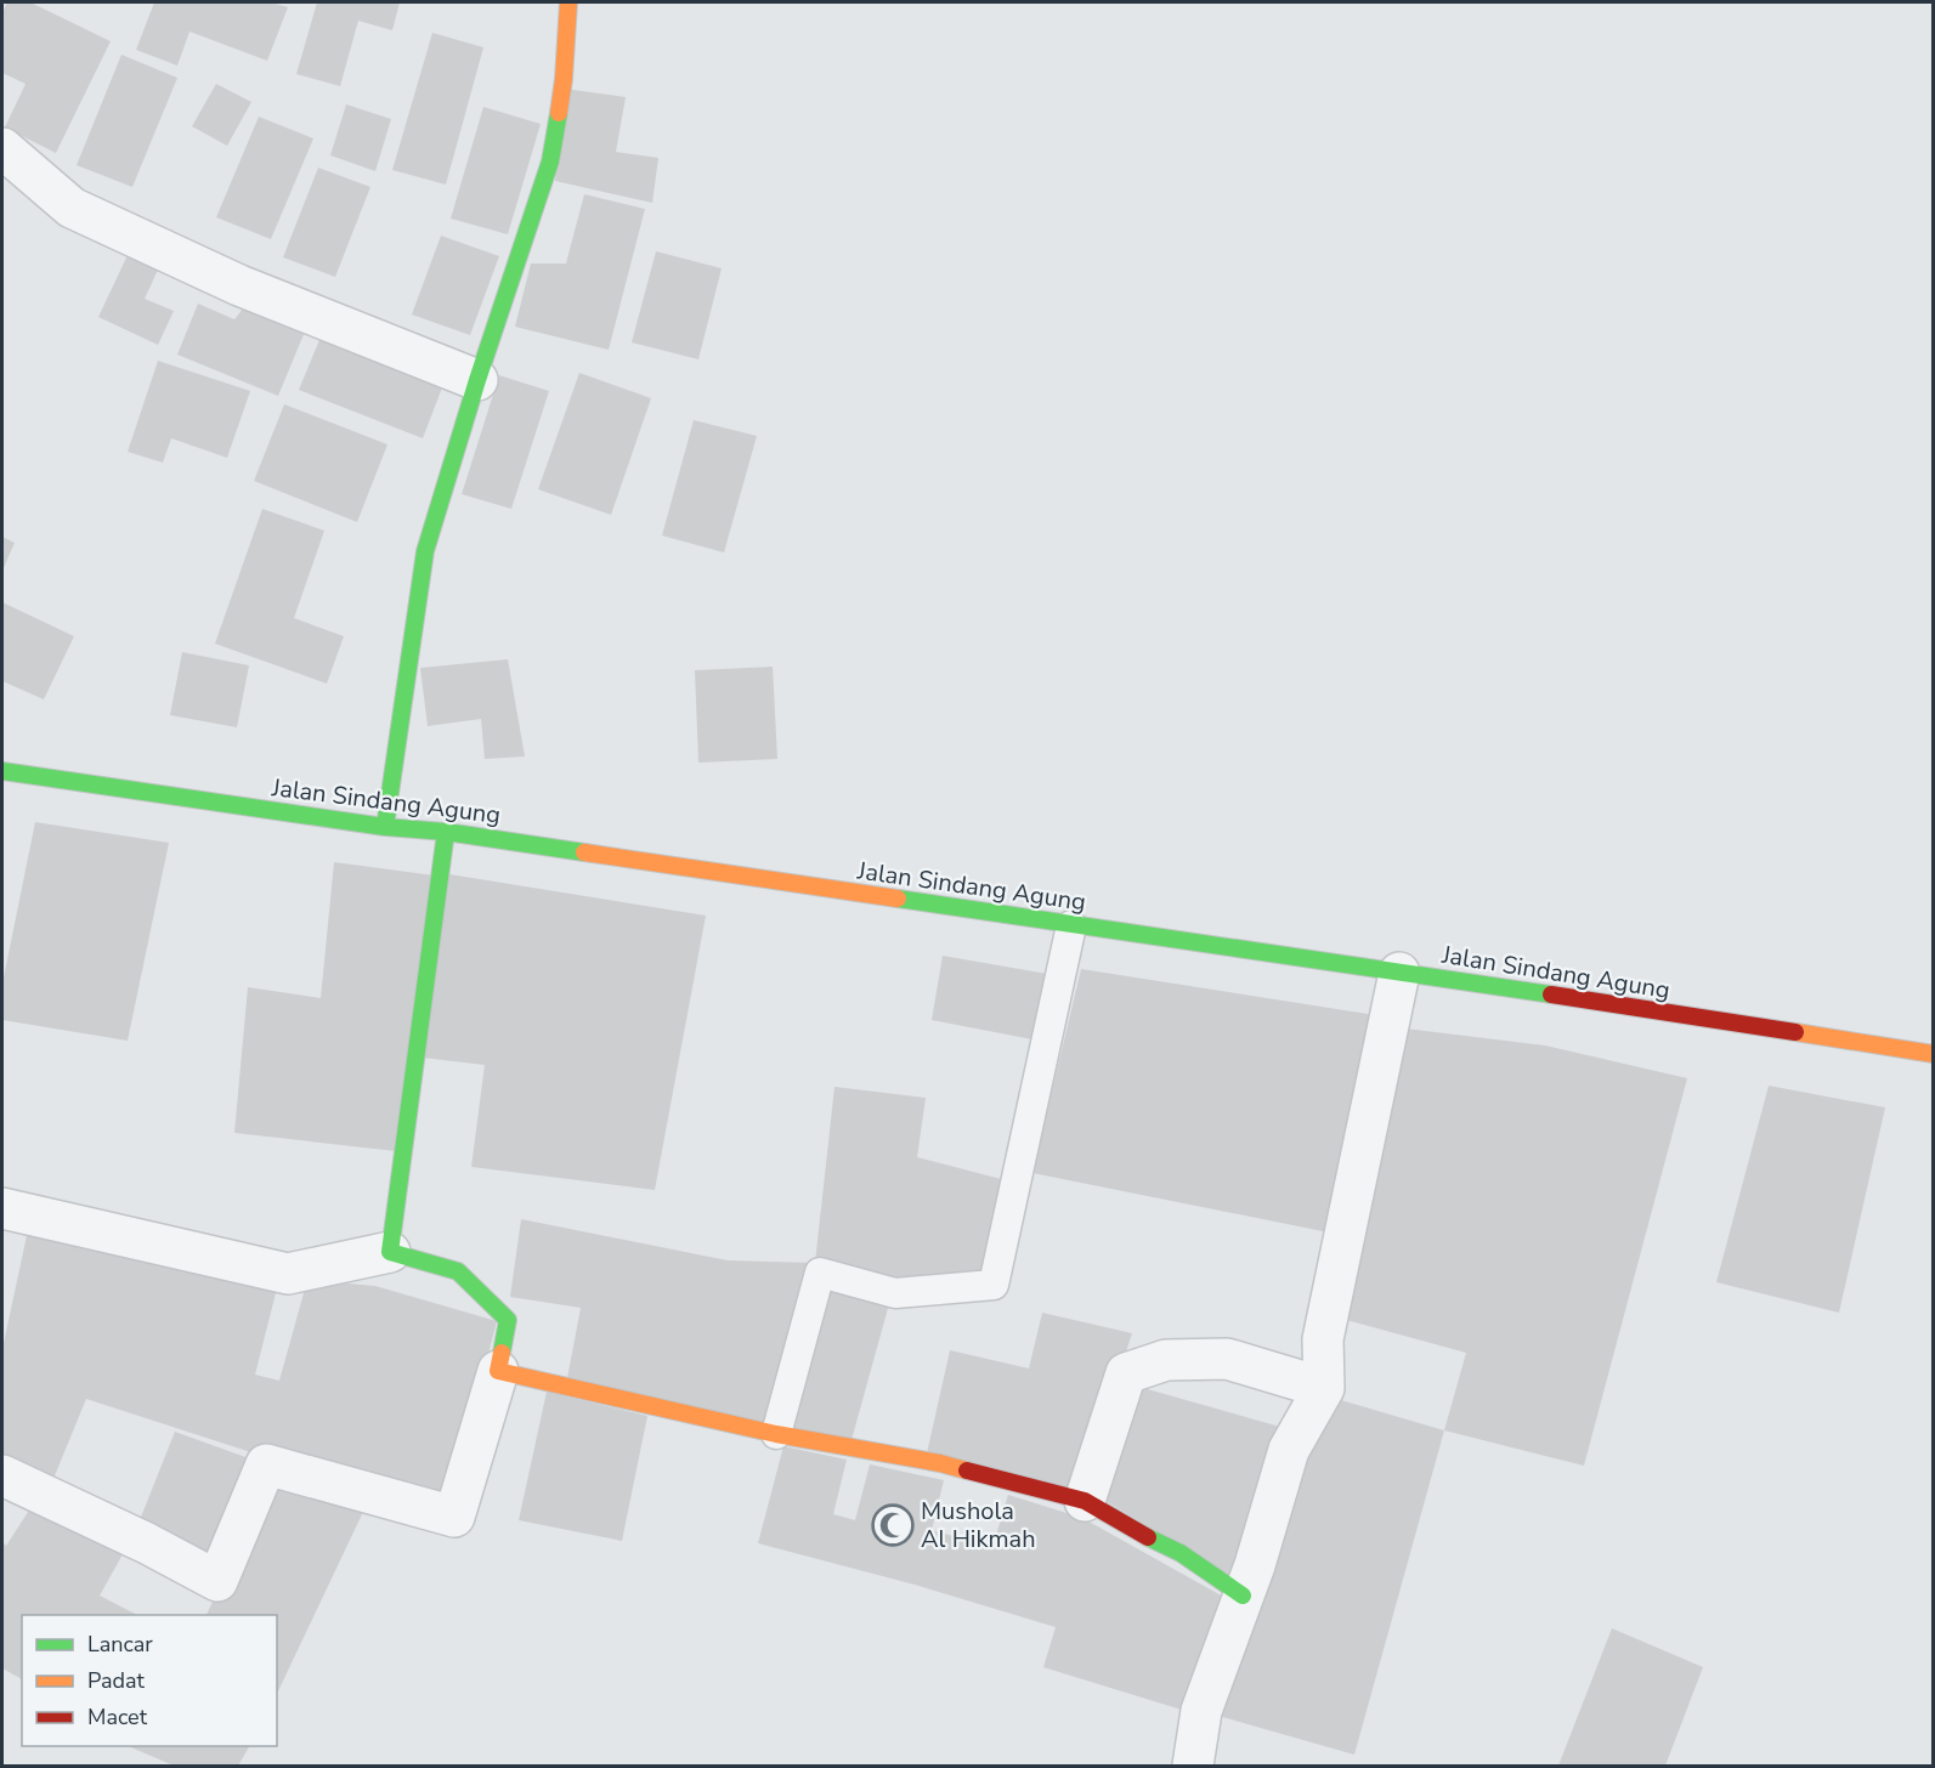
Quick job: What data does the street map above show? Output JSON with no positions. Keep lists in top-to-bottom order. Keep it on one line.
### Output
{"streets":{"street":["Jalan Sindang Agung"]},"places":{"mosque":["Mushola Al Hikmah"]},"legend":["Lancar","Padat","Macet"]}
